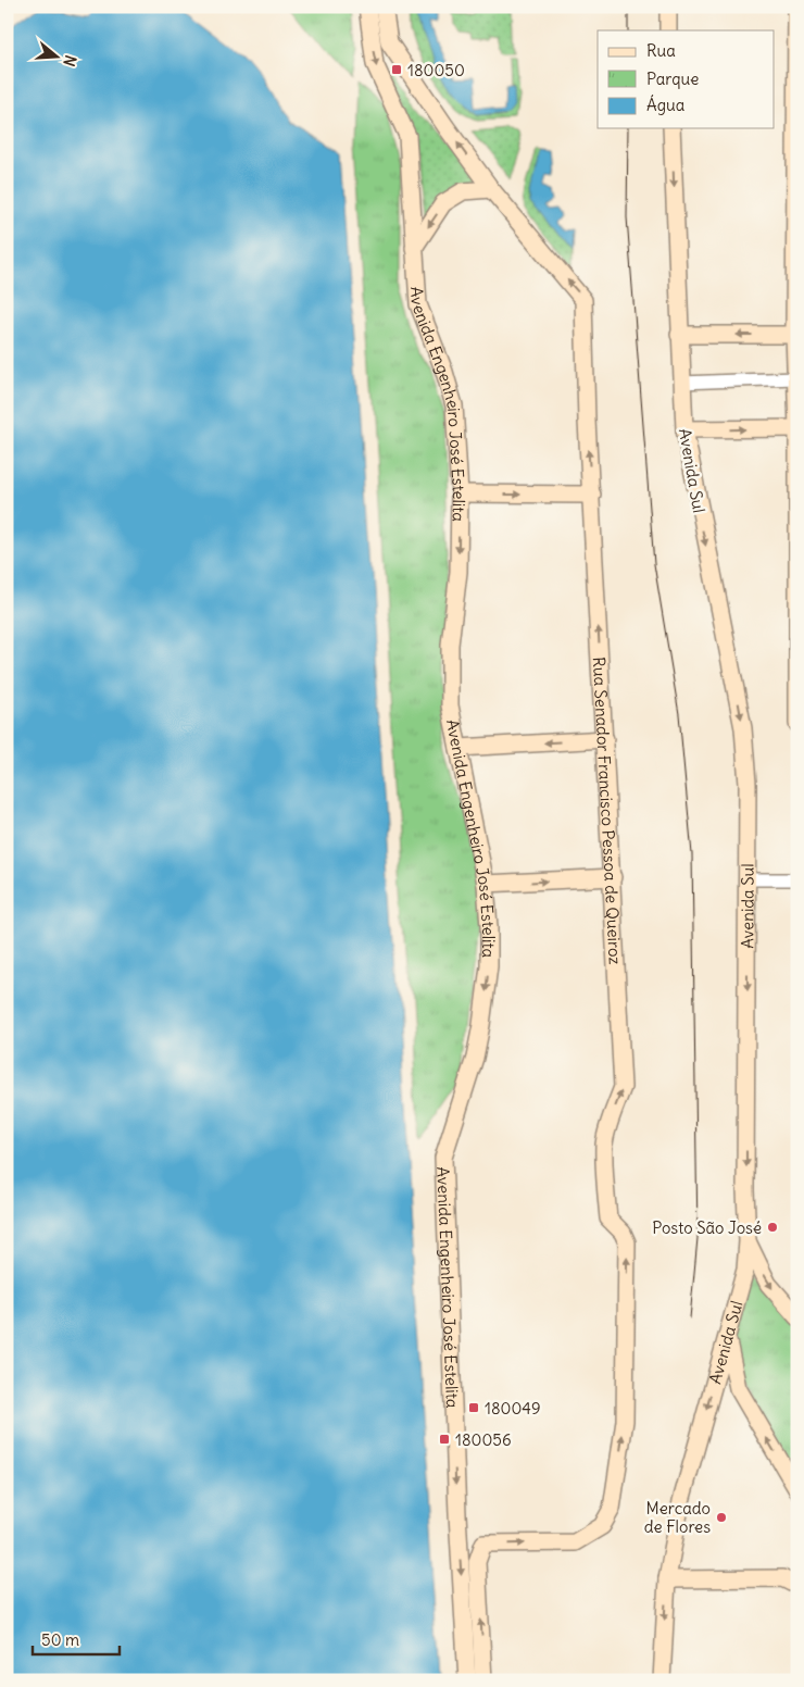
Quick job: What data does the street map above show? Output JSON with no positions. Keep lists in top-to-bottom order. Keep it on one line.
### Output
{"streets":{"main road":["Avenida Engenheiro José Estelita","Avenida Sul","Rua Senador Francisco Pessoa de Queiroz"]},"one_way":["Avenida Engenheiro José Estelita","Rua Senador Francisco Pessoa de Queiroz"],"places":{"transit":["180050","180049","180056"],"other":["Posto São José","Mercado de Flores"]},"legend":["Rua","Parque","Água"],"scale_bar":"50 m","north":"right"}
